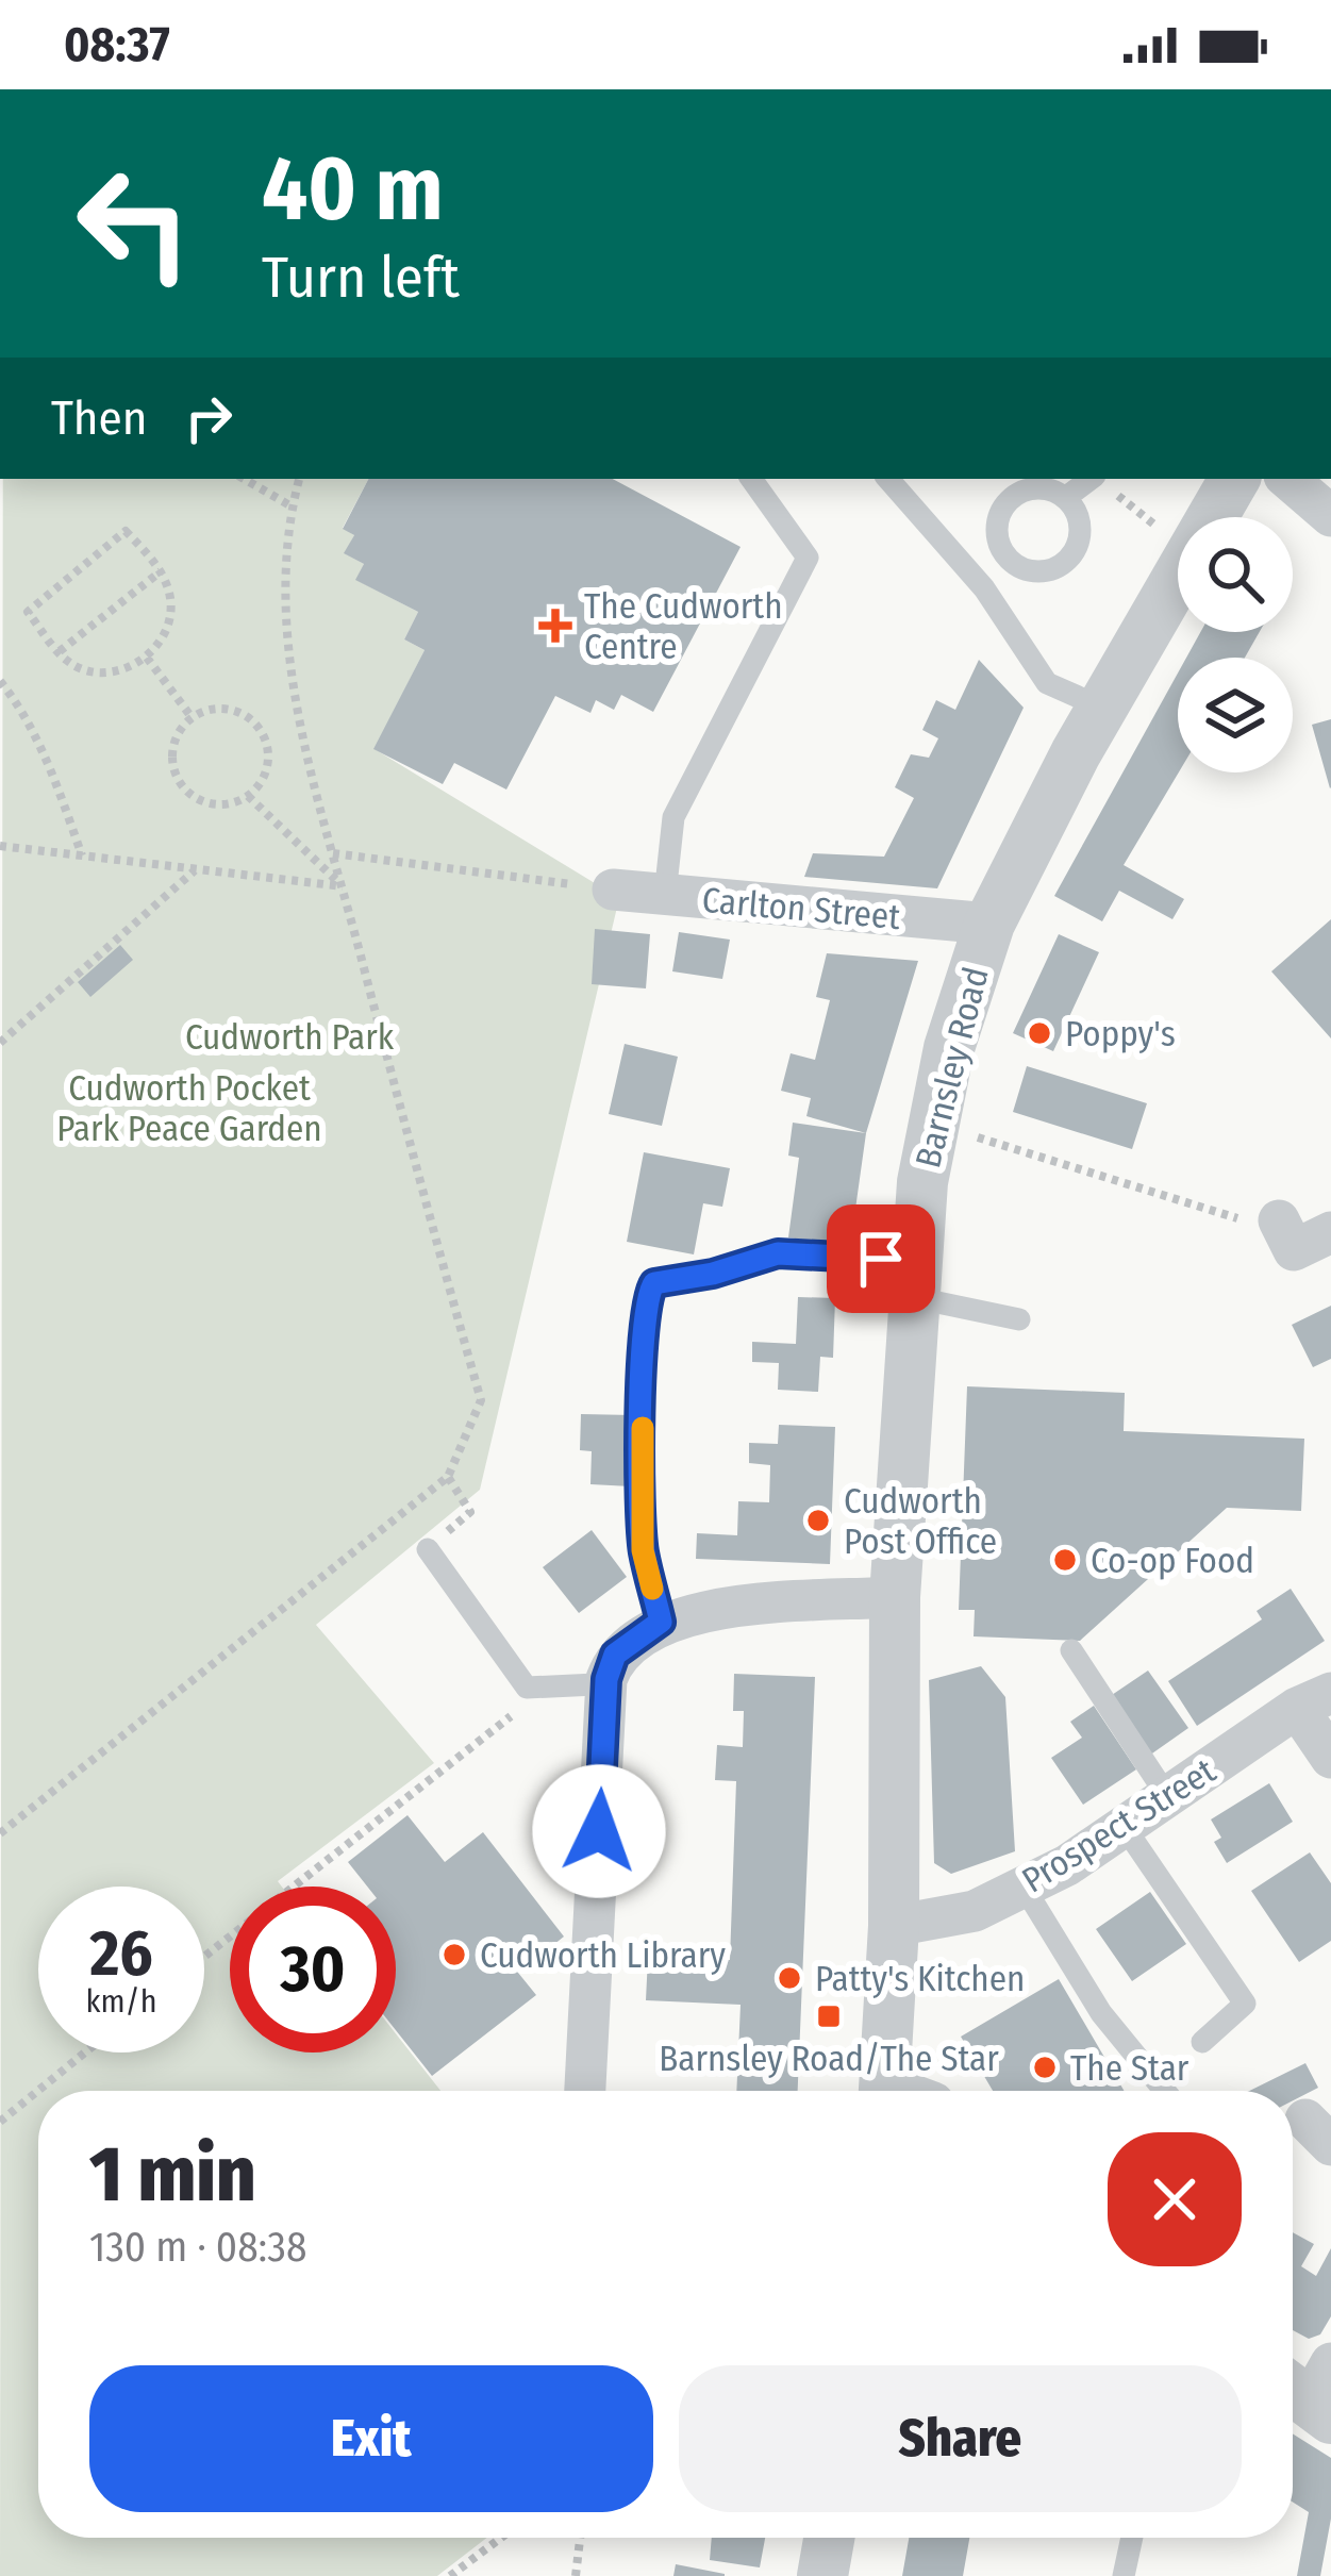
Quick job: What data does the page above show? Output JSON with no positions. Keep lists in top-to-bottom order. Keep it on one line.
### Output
{"streets":{"street":["Carlton Street","Barnsley Road","Prospect Street"]},"crossings":[["Carlton Street","Barnsley Road"],["Barnsley Road","Prospect Street"]],"parks":["Cudworth Park","Cudworth Pocket Park Peace Garden"],"places":{"health":["The Cudworth Centre"],"other":["Poppy's","Cudworth Post Office","Co-op Food","Cudworth Library","Patty's Kitchen","The Star"],"transit":["Barnsley Road/The Star"]},"page":{"status":"08:37","turn":["40 m","Turn left"],"then":"Then","speed":"26 km/h","limit":"30","heading":["1 min","130 m · 08:38"],"buttons":["Exit","Share"]}}
